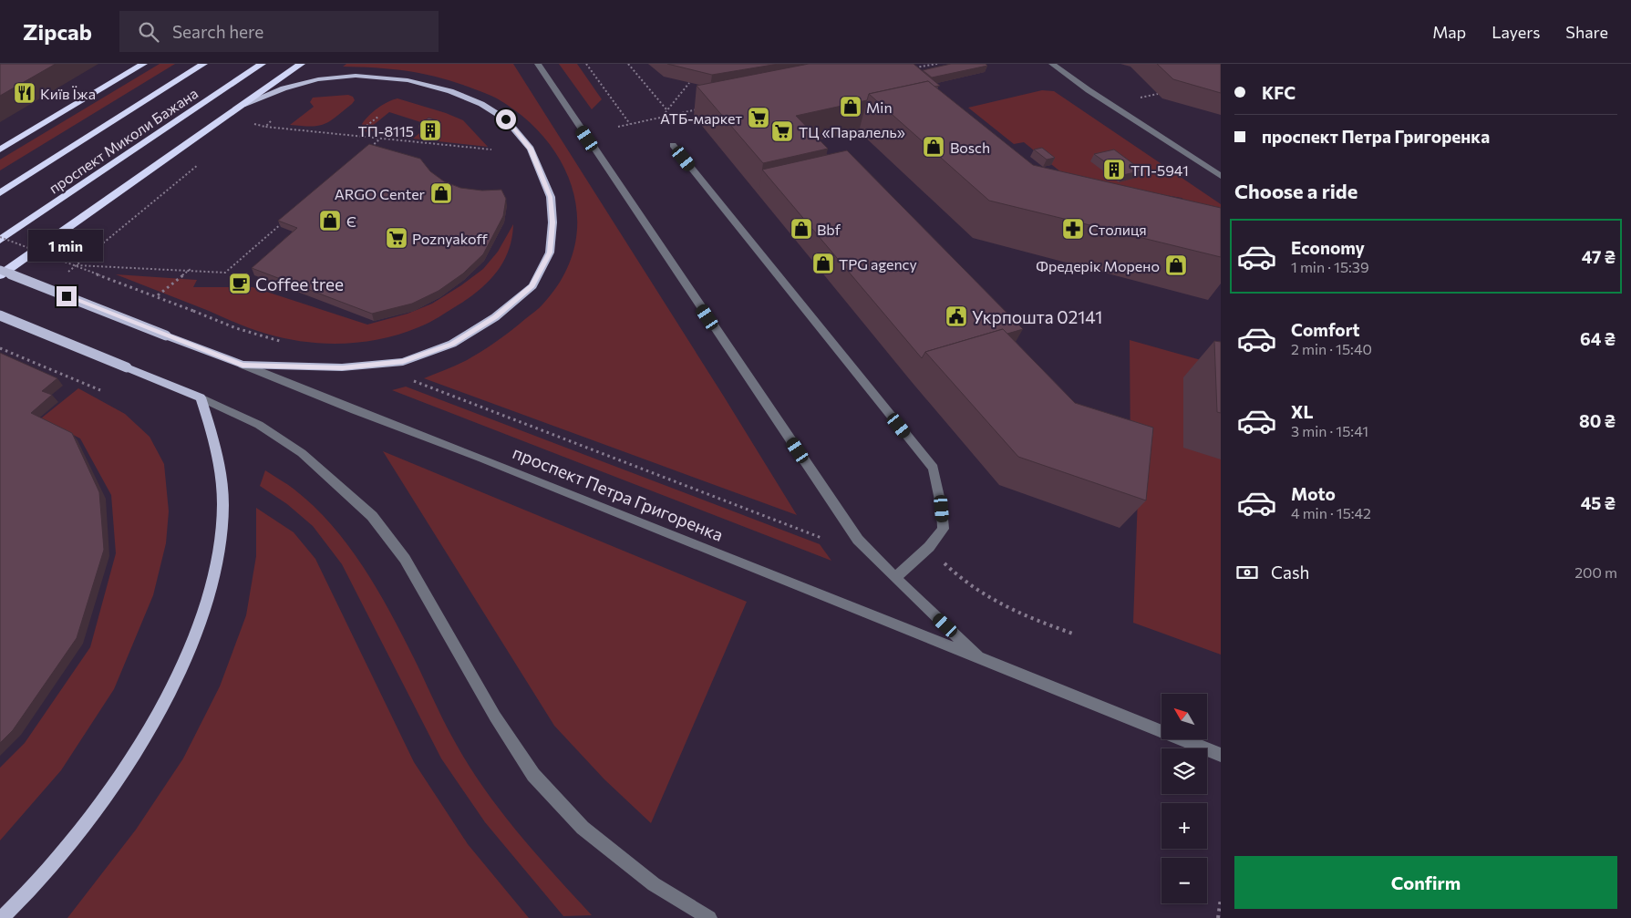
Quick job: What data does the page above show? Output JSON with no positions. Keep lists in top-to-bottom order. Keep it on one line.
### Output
{"streets":{"highway":["проспект Миколи Бажана"],"main road":["проспект Петра Григоренка"]},"places":{"restaurant":["Київ Їжа"],"shop":["Min","Bosch","ARGO Center","Є","Bbf","TPG agency","Фредерік Морено"],"supermarket":["АТБ-маркет","ТЦ «Паралель»","Poznyakoff"],"building":["ТП-8115","ТП-5941"],"pharmacy":["Столиця"],"cafe":["Coffee tree"],"public building":["Укрпошта 02141"]},"north":"top left","page":{"header":"Zipcab","search":"Search here","nav":["Map","Layers","Share"],"banner":["KFC","проспект Петра Григоренка"],"heading":"Choose a ride","list":[{"name":"Economy","note":"1 min · 15:39","value":"47 ₴"},{"name":"Comfort","note":"2 min · 15:40","value":"64 ₴"},{"name":"XL","note":"3 min · 15:41","value":"80 ₴"},{"name":"Moto","note":"4 min · 15:42","value":"45 ₴"}],"bubble":"1 min","pay":["Cash","200 m"],"map_buttons":["+","−"],"buttons":"Confirm"}}
